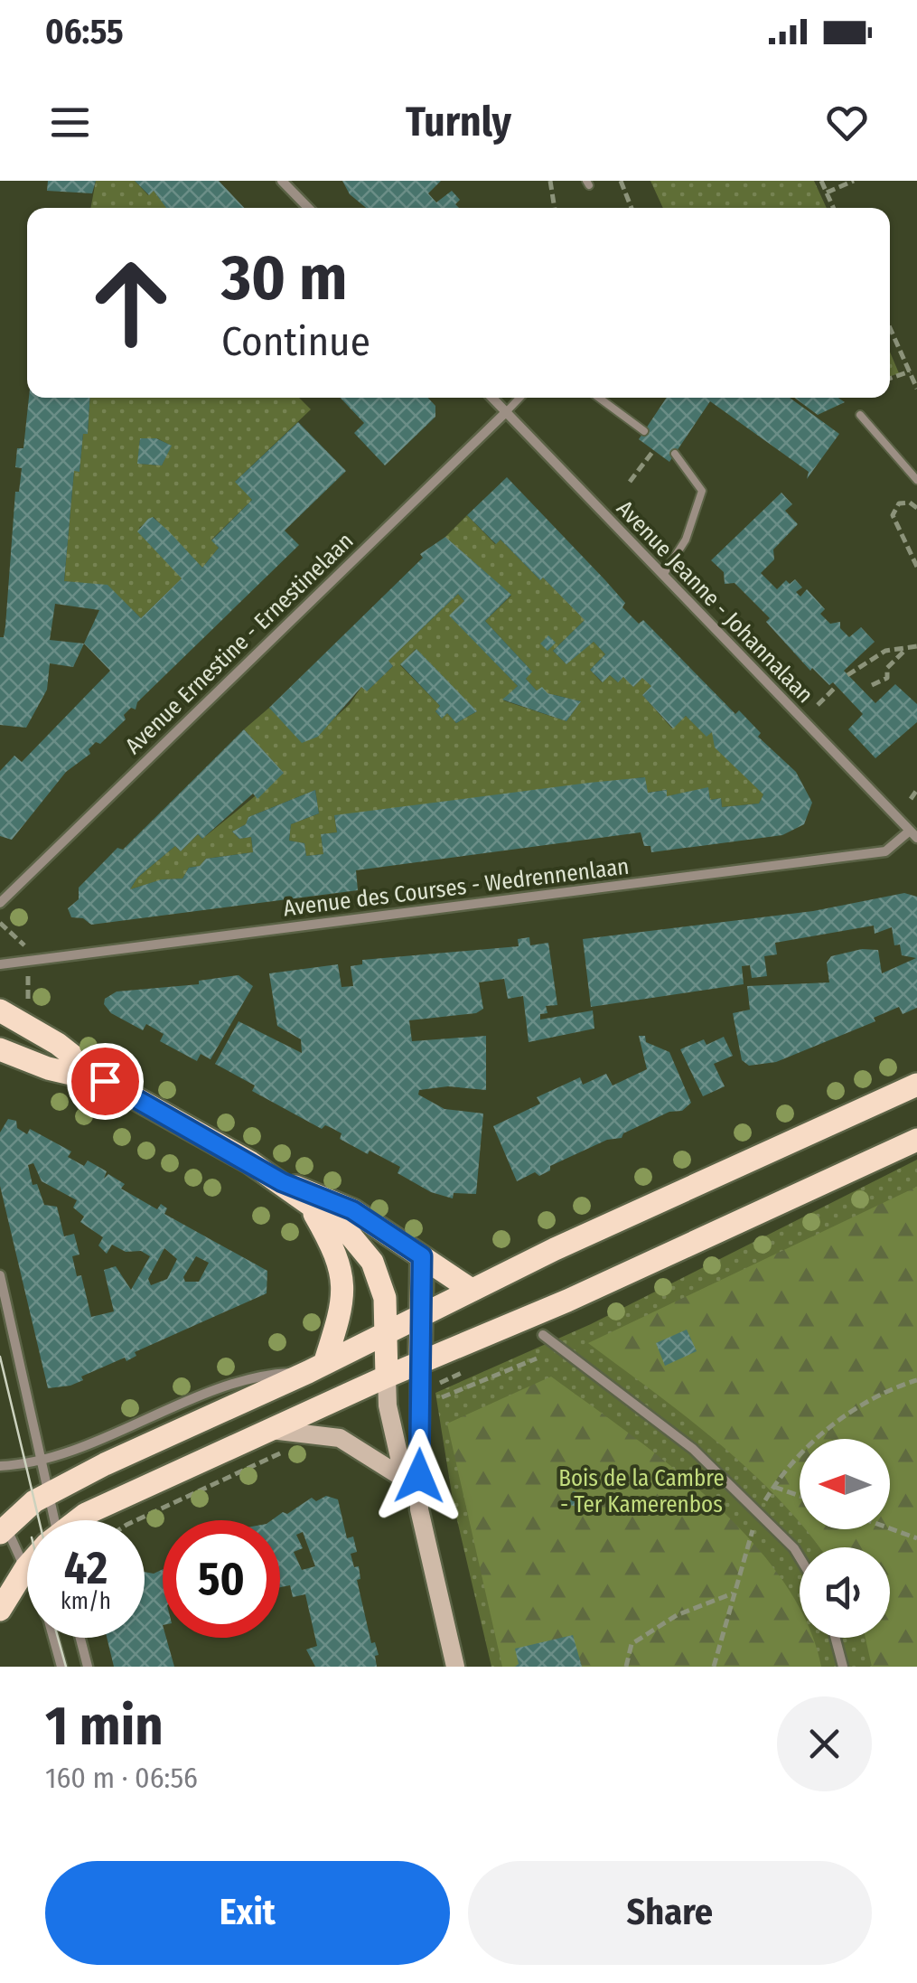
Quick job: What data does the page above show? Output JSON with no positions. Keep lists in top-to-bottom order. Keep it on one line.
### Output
{"streets":{"street":["Avenue Jeanne - Johannalaan","Avenue Ernestine - Ernestinelaan","Avenue des Courses - Wedrennenlaan"]},"crossings":[["Avenue Jeanne - Johannalaan","Avenue Ernestine - Ernestinelaan"],["Avenue Jeanne - Johannalaan","Avenue des Courses - Wedrennenlaan"]],"parks":["Bois de la Cambre - Ter Kamerenbos"],"north":"left","page":{"status":"06:55","header":"Turnly","turn":["30 m","Continue"],"speed":"42 km/h","limit":"50","heading":["1 min","160 m · 06:56"],"buttons":["Exit","Share"]}}
